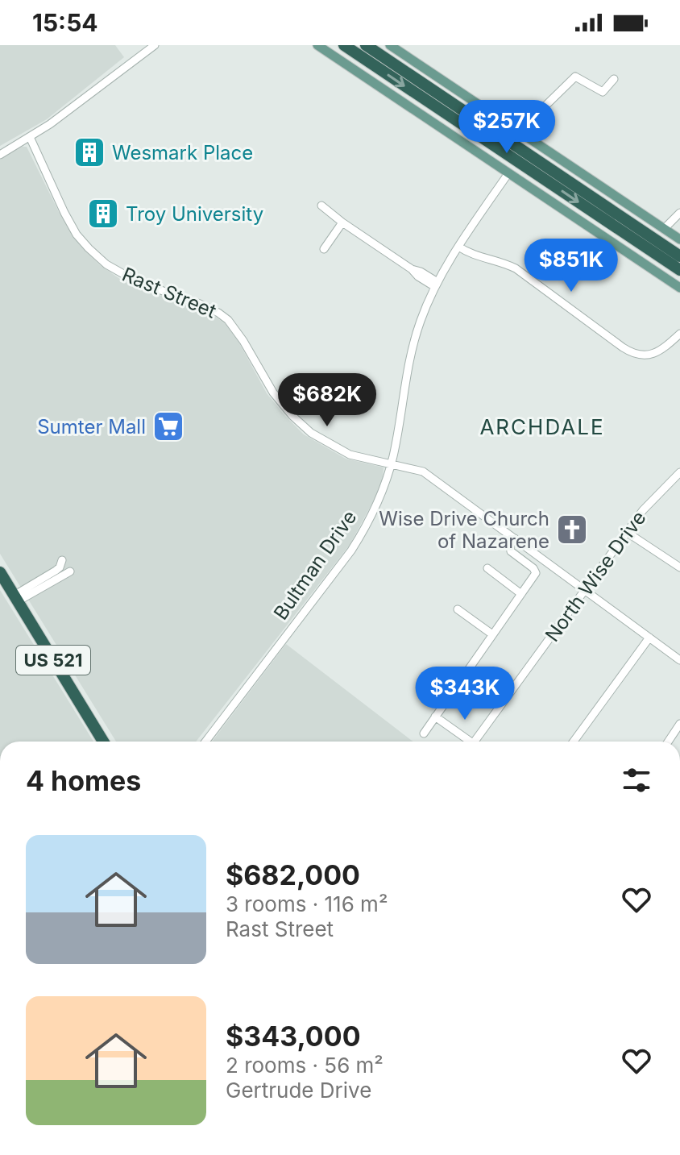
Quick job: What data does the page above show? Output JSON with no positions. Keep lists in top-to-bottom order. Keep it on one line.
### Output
{"streets":{"highway":["US 521"],"street":["Rast Street","Bultman Drive","North Wise Drive"]},"crossings":[["Rast Street","Bultman Drive"],["Rast Street","North Wise Drive"]],"districts":["ARCHDALE"],"places":{"building":["Wesmark Place","Troy University"],"supermarket":["Sumter Mall"],"church":["Wise Drive Church of Nazarene"]},"page":{"status":"15:54","price":["$257K","$851K","$682K","$343K"],"heading":"4 homes","list":[{"name":"$682,000","note":"3 rooms · 116 m² · Rast Street"},{"name":"$343,000","note":"2 rooms · 56 m² · Gertrude Drive"}]}}
